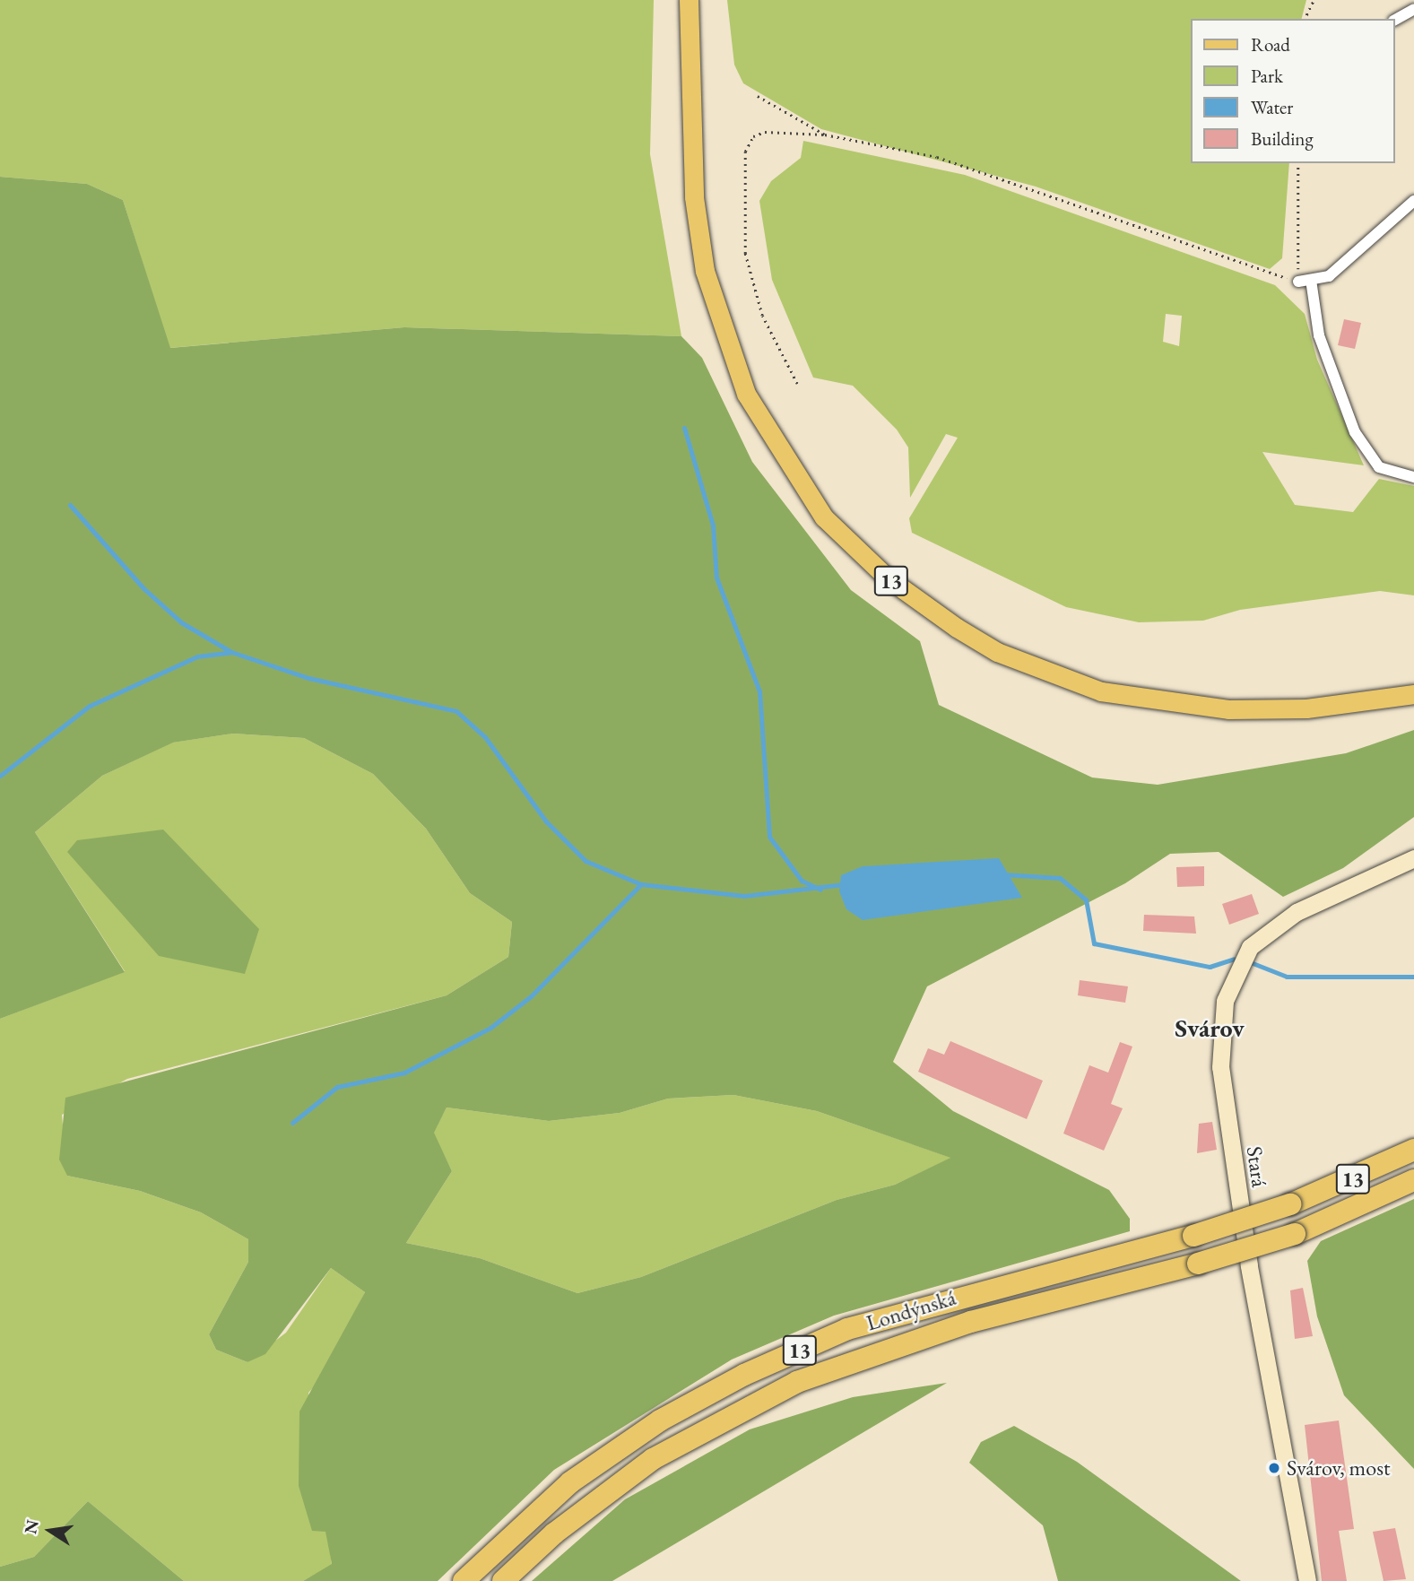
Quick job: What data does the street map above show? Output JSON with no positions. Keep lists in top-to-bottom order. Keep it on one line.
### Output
{"streets":{"highway":["13","Londýnská"],"street":["Stará"]},"districts":["Svárov"],"places":["Svárov, most"],"legend":["Road","Park","Water","Building"],"north":"left"}
